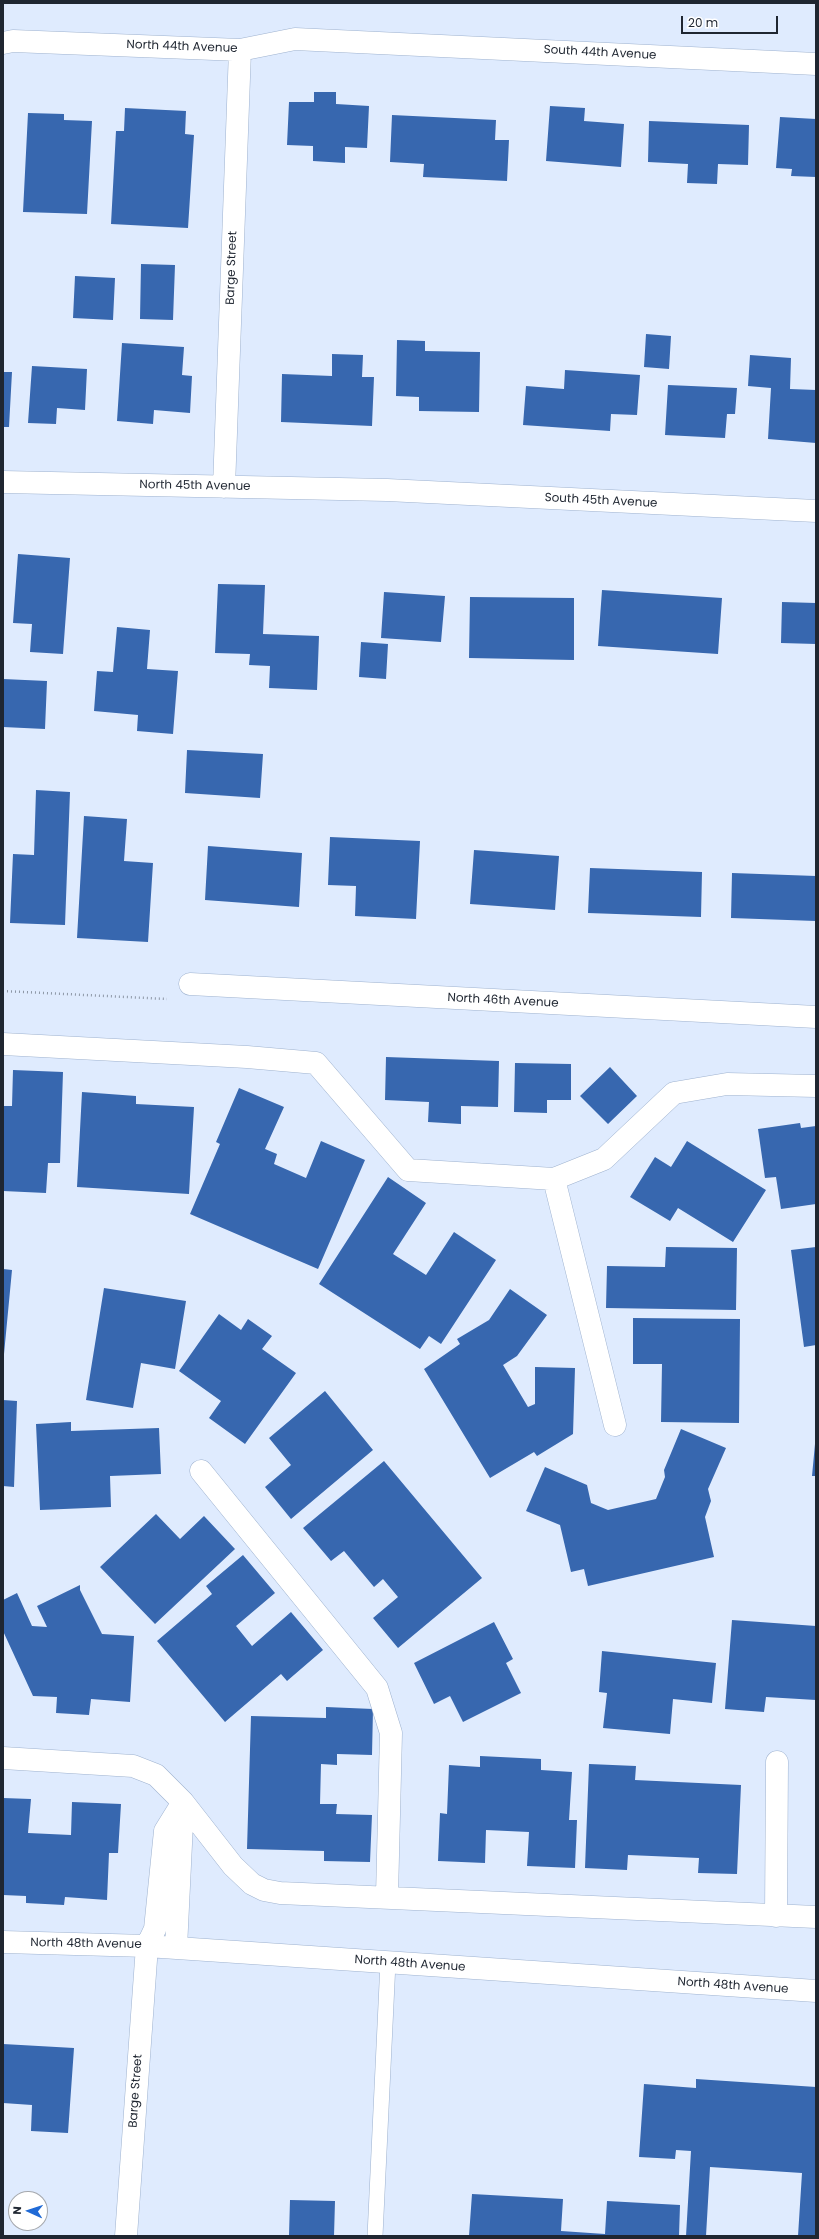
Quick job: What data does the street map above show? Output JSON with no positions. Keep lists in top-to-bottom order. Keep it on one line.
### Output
{"streets":{"street":["North 44th Avenue","South 44th Avenue","Barge Street","North 45th Avenue","South 45th Avenue","North 46th Avenue","North 48th Avenue"]},"crossings":[["North 44th Avenue","South 44th Avenue"],["North 44th Avenue","Barge Street"],["Barge Street","North 45th Avenue"],["Barge Street","North 48th Avenue"],["North 45th Avenue","South 45th Avenue"]],"scale_bar":"20 m","north":"left"}
